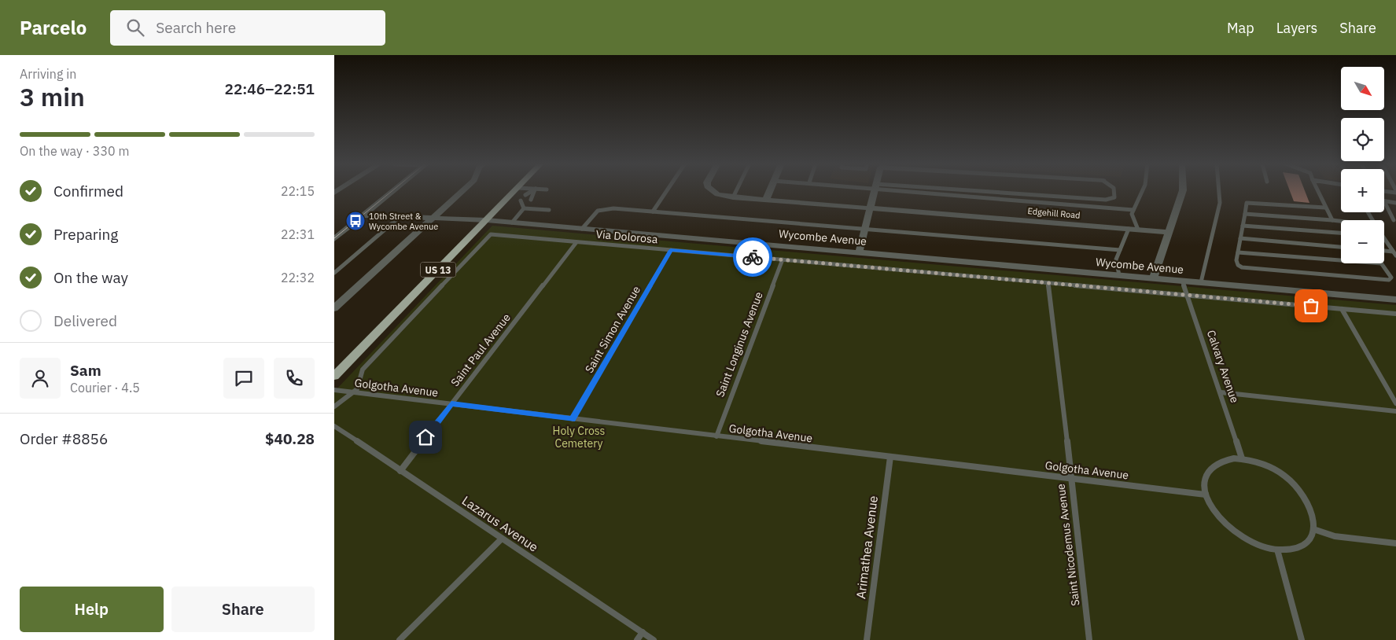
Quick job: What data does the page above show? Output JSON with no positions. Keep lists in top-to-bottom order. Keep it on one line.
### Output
{"streets":{"main road":["US 13"],"street":["Edgehill Road","Wycombe Avenue"],"lane":["Via Dolorosa","Saint Simon Avenue","Saint Longinus Avenue","Saint Paul Avenue","Calvary Avenue","Golgotha Avenue","Lazarus Avenue","Saint Nicodemus Avenue","Arimathea Avenue"]},"crossings":[["Via Dolorosa","Saint Simon Avenue"],["Via Dolorosa","Saint Longinus Avenue"],["Via Dolorosa","Saint Paul Avenue"],["Via Dolorosa","Calvary Avenue"],["Via Dolorosa","Golgotha Avenue"],["Via Dolorosa","Saint Nicodemus Avenue"],["Wycombe Avenue","US 13"],["Wycombe Avenue","Calvary Avenue"],["Saint Simon Avenue","Golgotha Avenue"],["Saint Longinus Avenue","Golgotha Avenue"],["Saint Paul Avenue","Golgotha Avenue"],["Saint Paul Avenue","Lazarus Avenue"],["Calvary Avenue","Golgotha Avenue"],["Golgotha Avenue","Saint Nicodemus Avenue"],["Golgotha Avenue","Arimathea Avenue"]],"parks":["Holy Cross Cemetery"],"places":{"bus stop":["10th Street & Wycombe Avenue"]},"north":"bottom right","page":{"header":"Parcelo","search":"Search here","nav":["Map","Layers","Share"],"heading":["3 min","Arriving in","22:46–22:51"],"panel":["Sam","Courier · 4.5","Order #8856","$40.28"],"map_buttons":["+","−"],"bar":"On the way · 330 m","list":[["Confirmed","22:15"],["Preparing","22:31"],["On the way","22:32"],"Delivered"],"buttons":["Help","Share"]}}
